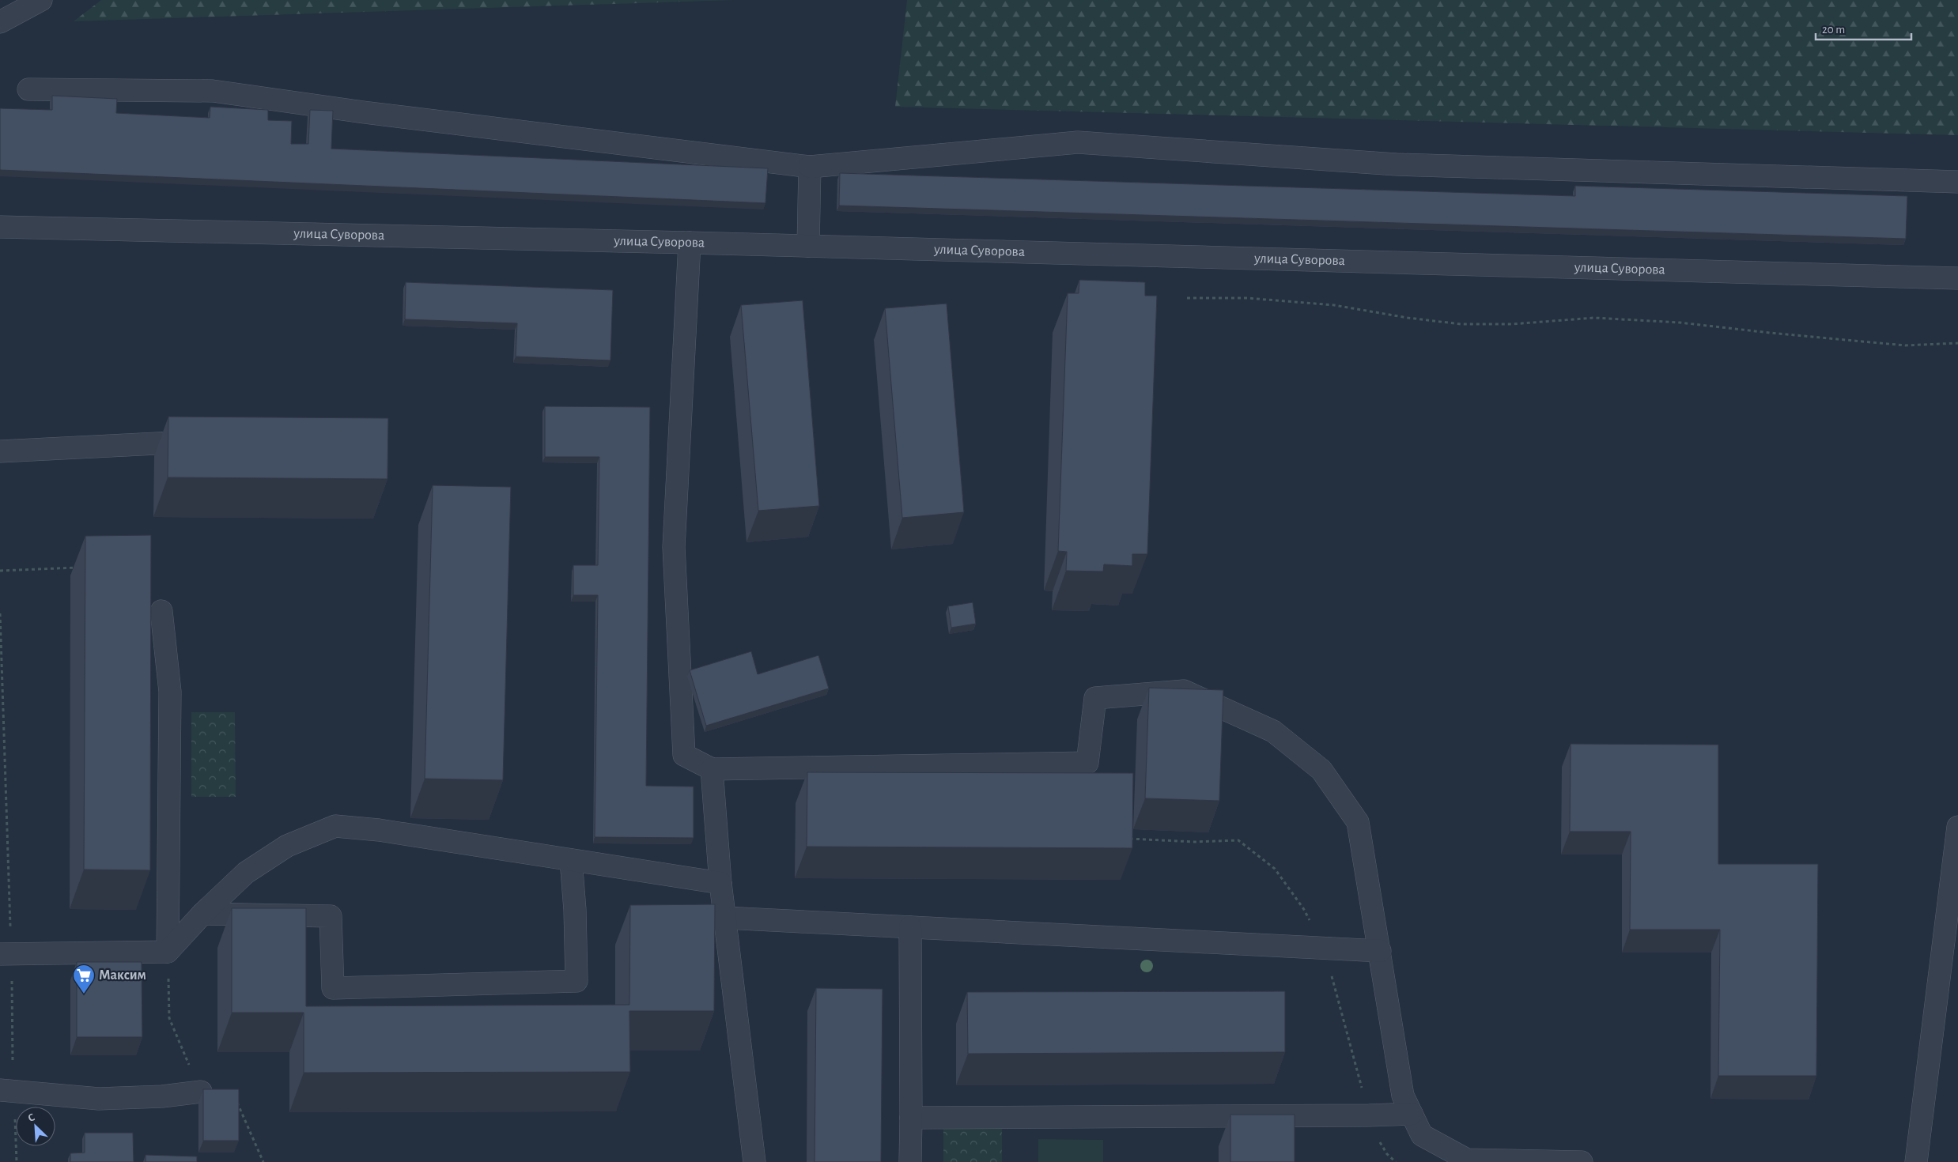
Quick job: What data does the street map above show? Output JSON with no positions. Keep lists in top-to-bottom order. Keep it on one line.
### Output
{"streets":{"street":["улица Суворова"]},"places":{"supermarket":["Максим"]},"scale_bar":"20 m","north":"top left"}
